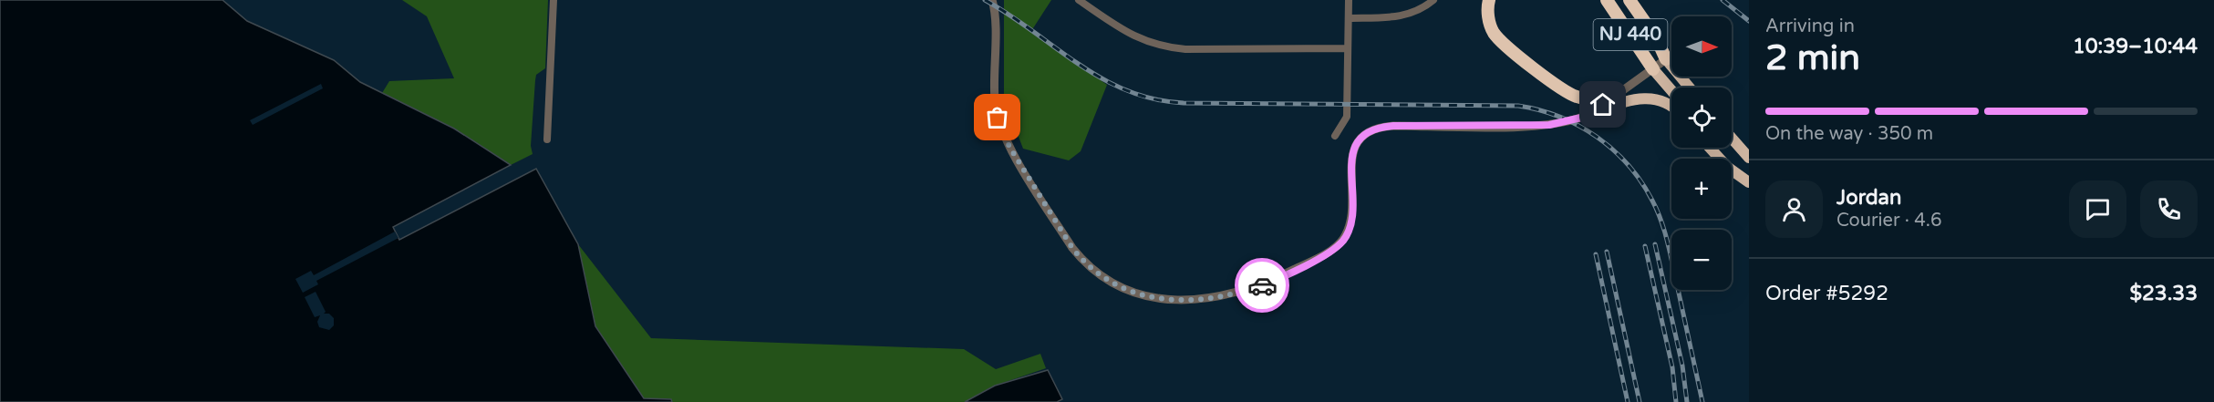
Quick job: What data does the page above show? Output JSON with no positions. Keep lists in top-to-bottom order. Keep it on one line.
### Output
{"streets":{"highway":["NJ 440"]},"north":"right","page":{"heading":["2 min","Arriving in","10:39–10:44"],"panel":["Jordan","Courier · 4.6","Order #5292","$23.33"],"map_buttons":["+","−"],"bar":"On the way · 350 m"}}
